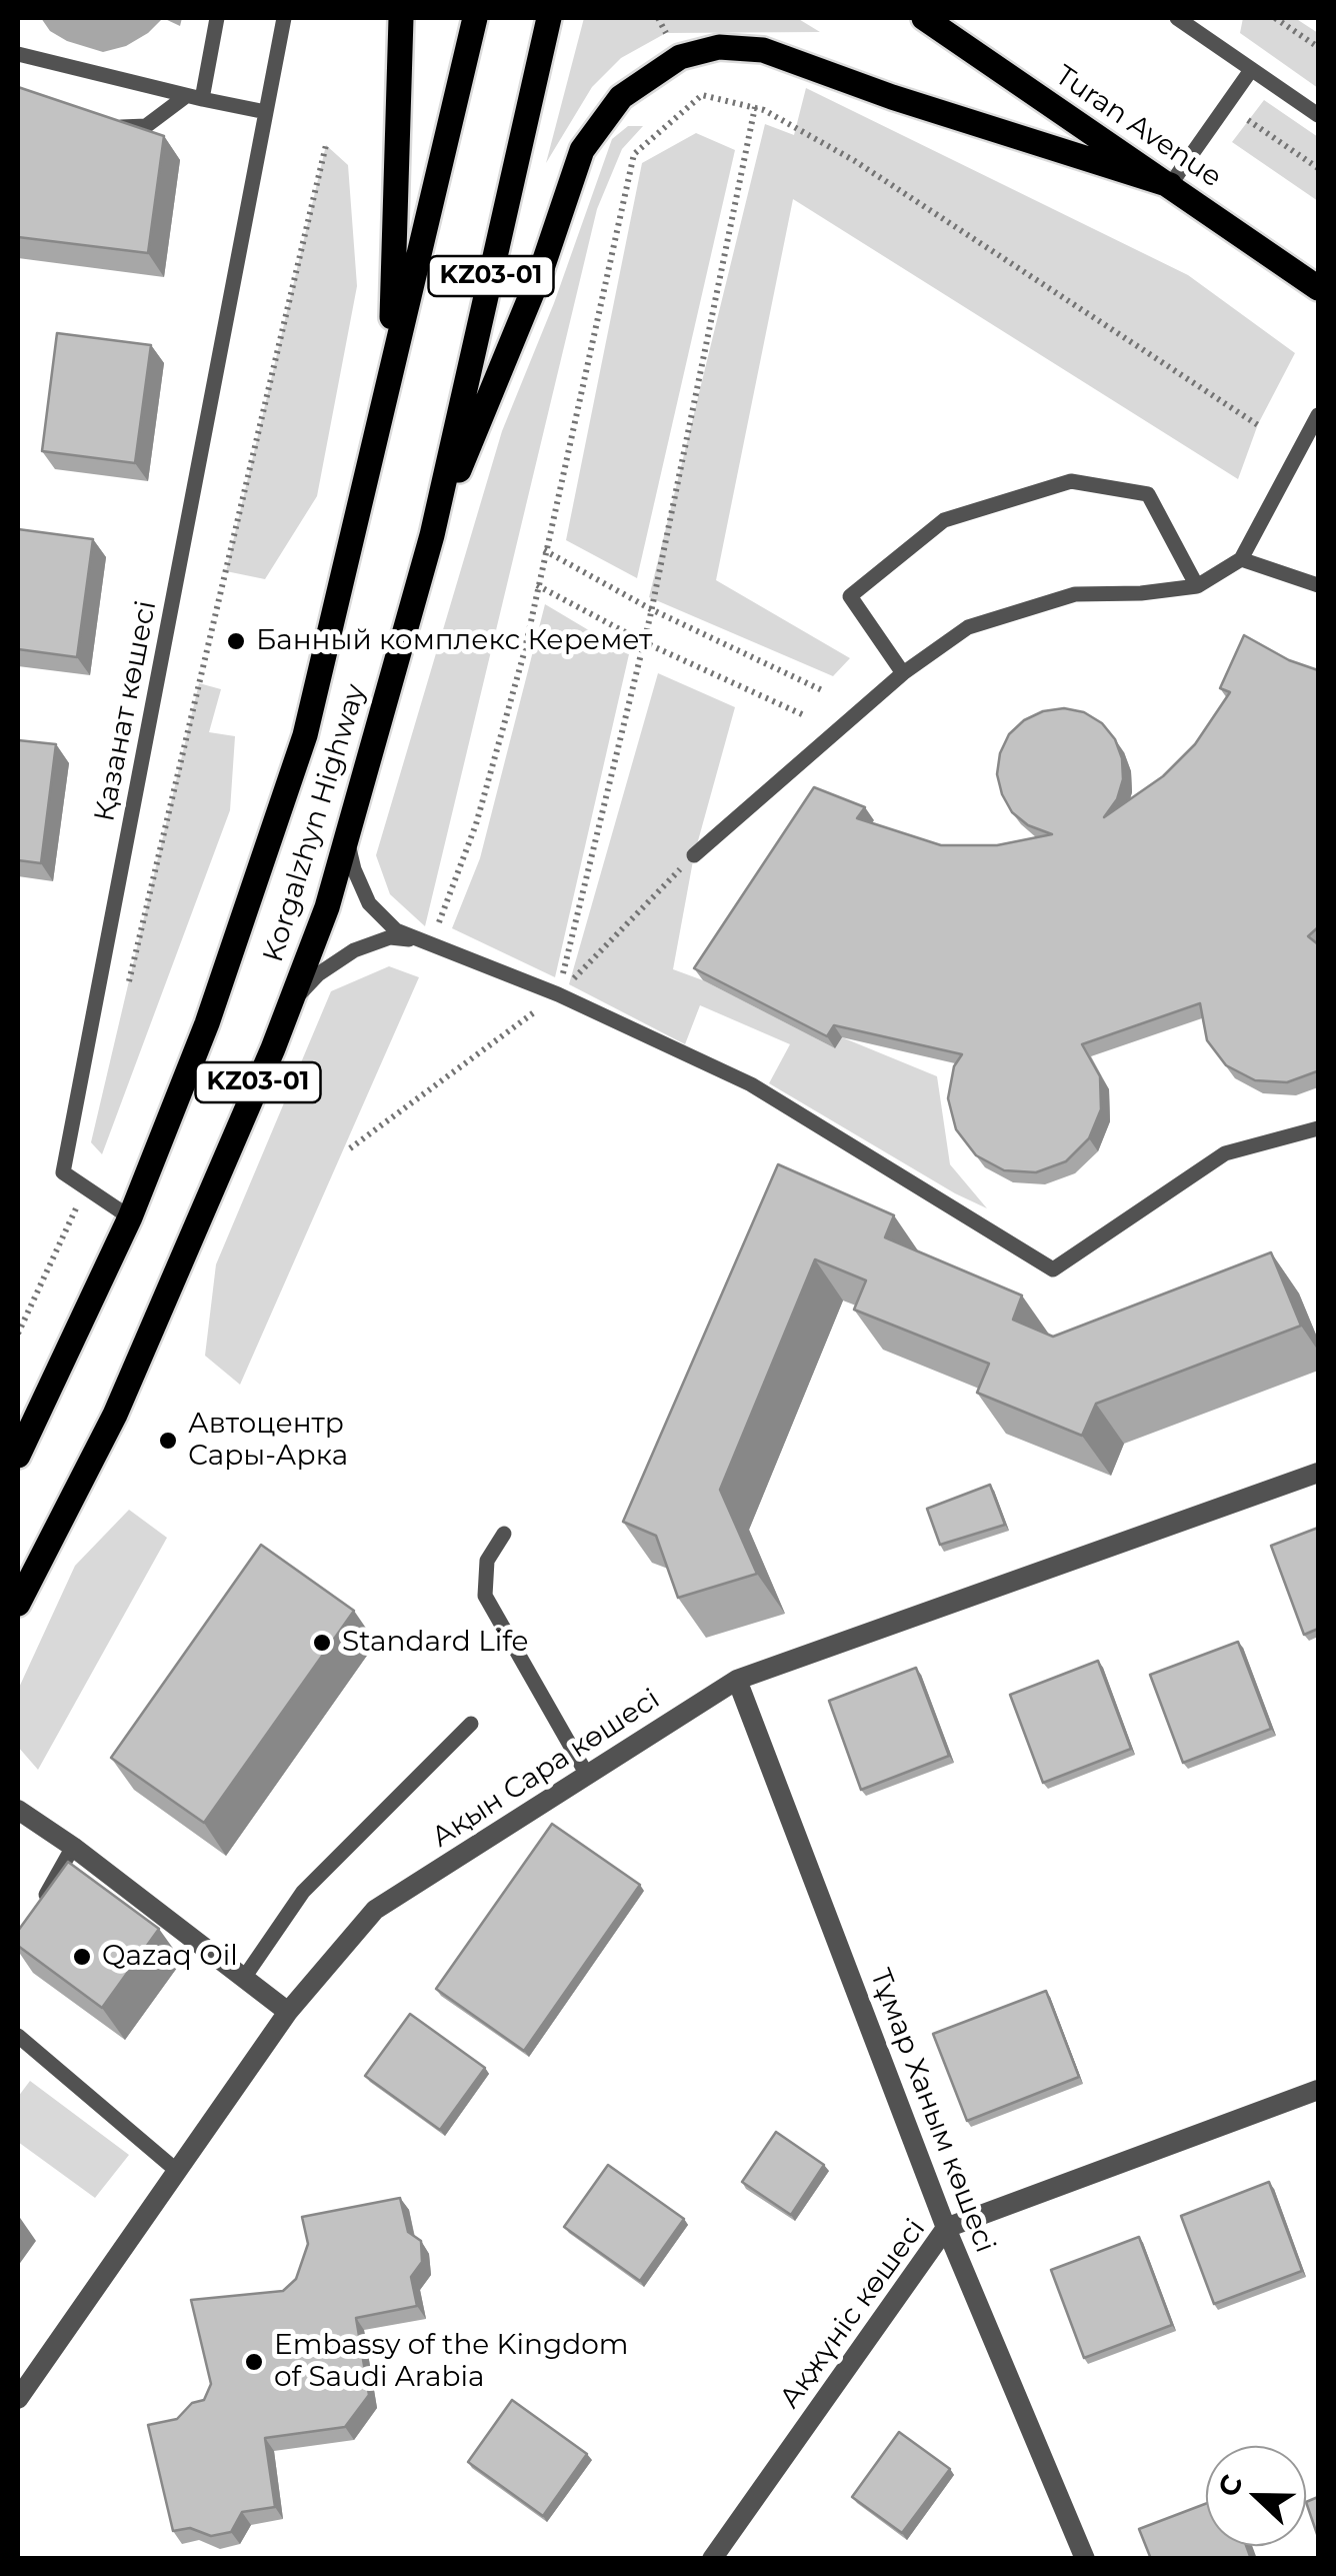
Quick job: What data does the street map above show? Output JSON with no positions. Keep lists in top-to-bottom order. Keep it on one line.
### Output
{"streets":{"main road":["Turan Avenue","KZ03-01","Korgalzhyn Highway"],"street":["Ақын Сара көшесі","Тұмар Ханым көшесі","Ақжүніс көшесі"],"lane":["Қазанат көшесі"]},"crossings":[["Ақын Сара көшесі","Тұмар Ханым көшесі"],["Тұмар Ханым көшесі","Ақжүніс көшесі"]],"places":["Банный комплекс Керемет","Автоцентр Сары-Арка","Standard Life","Qazaq Oil","Embassy of the Kingdom of Saudi Arabia"],"north":"left"}
